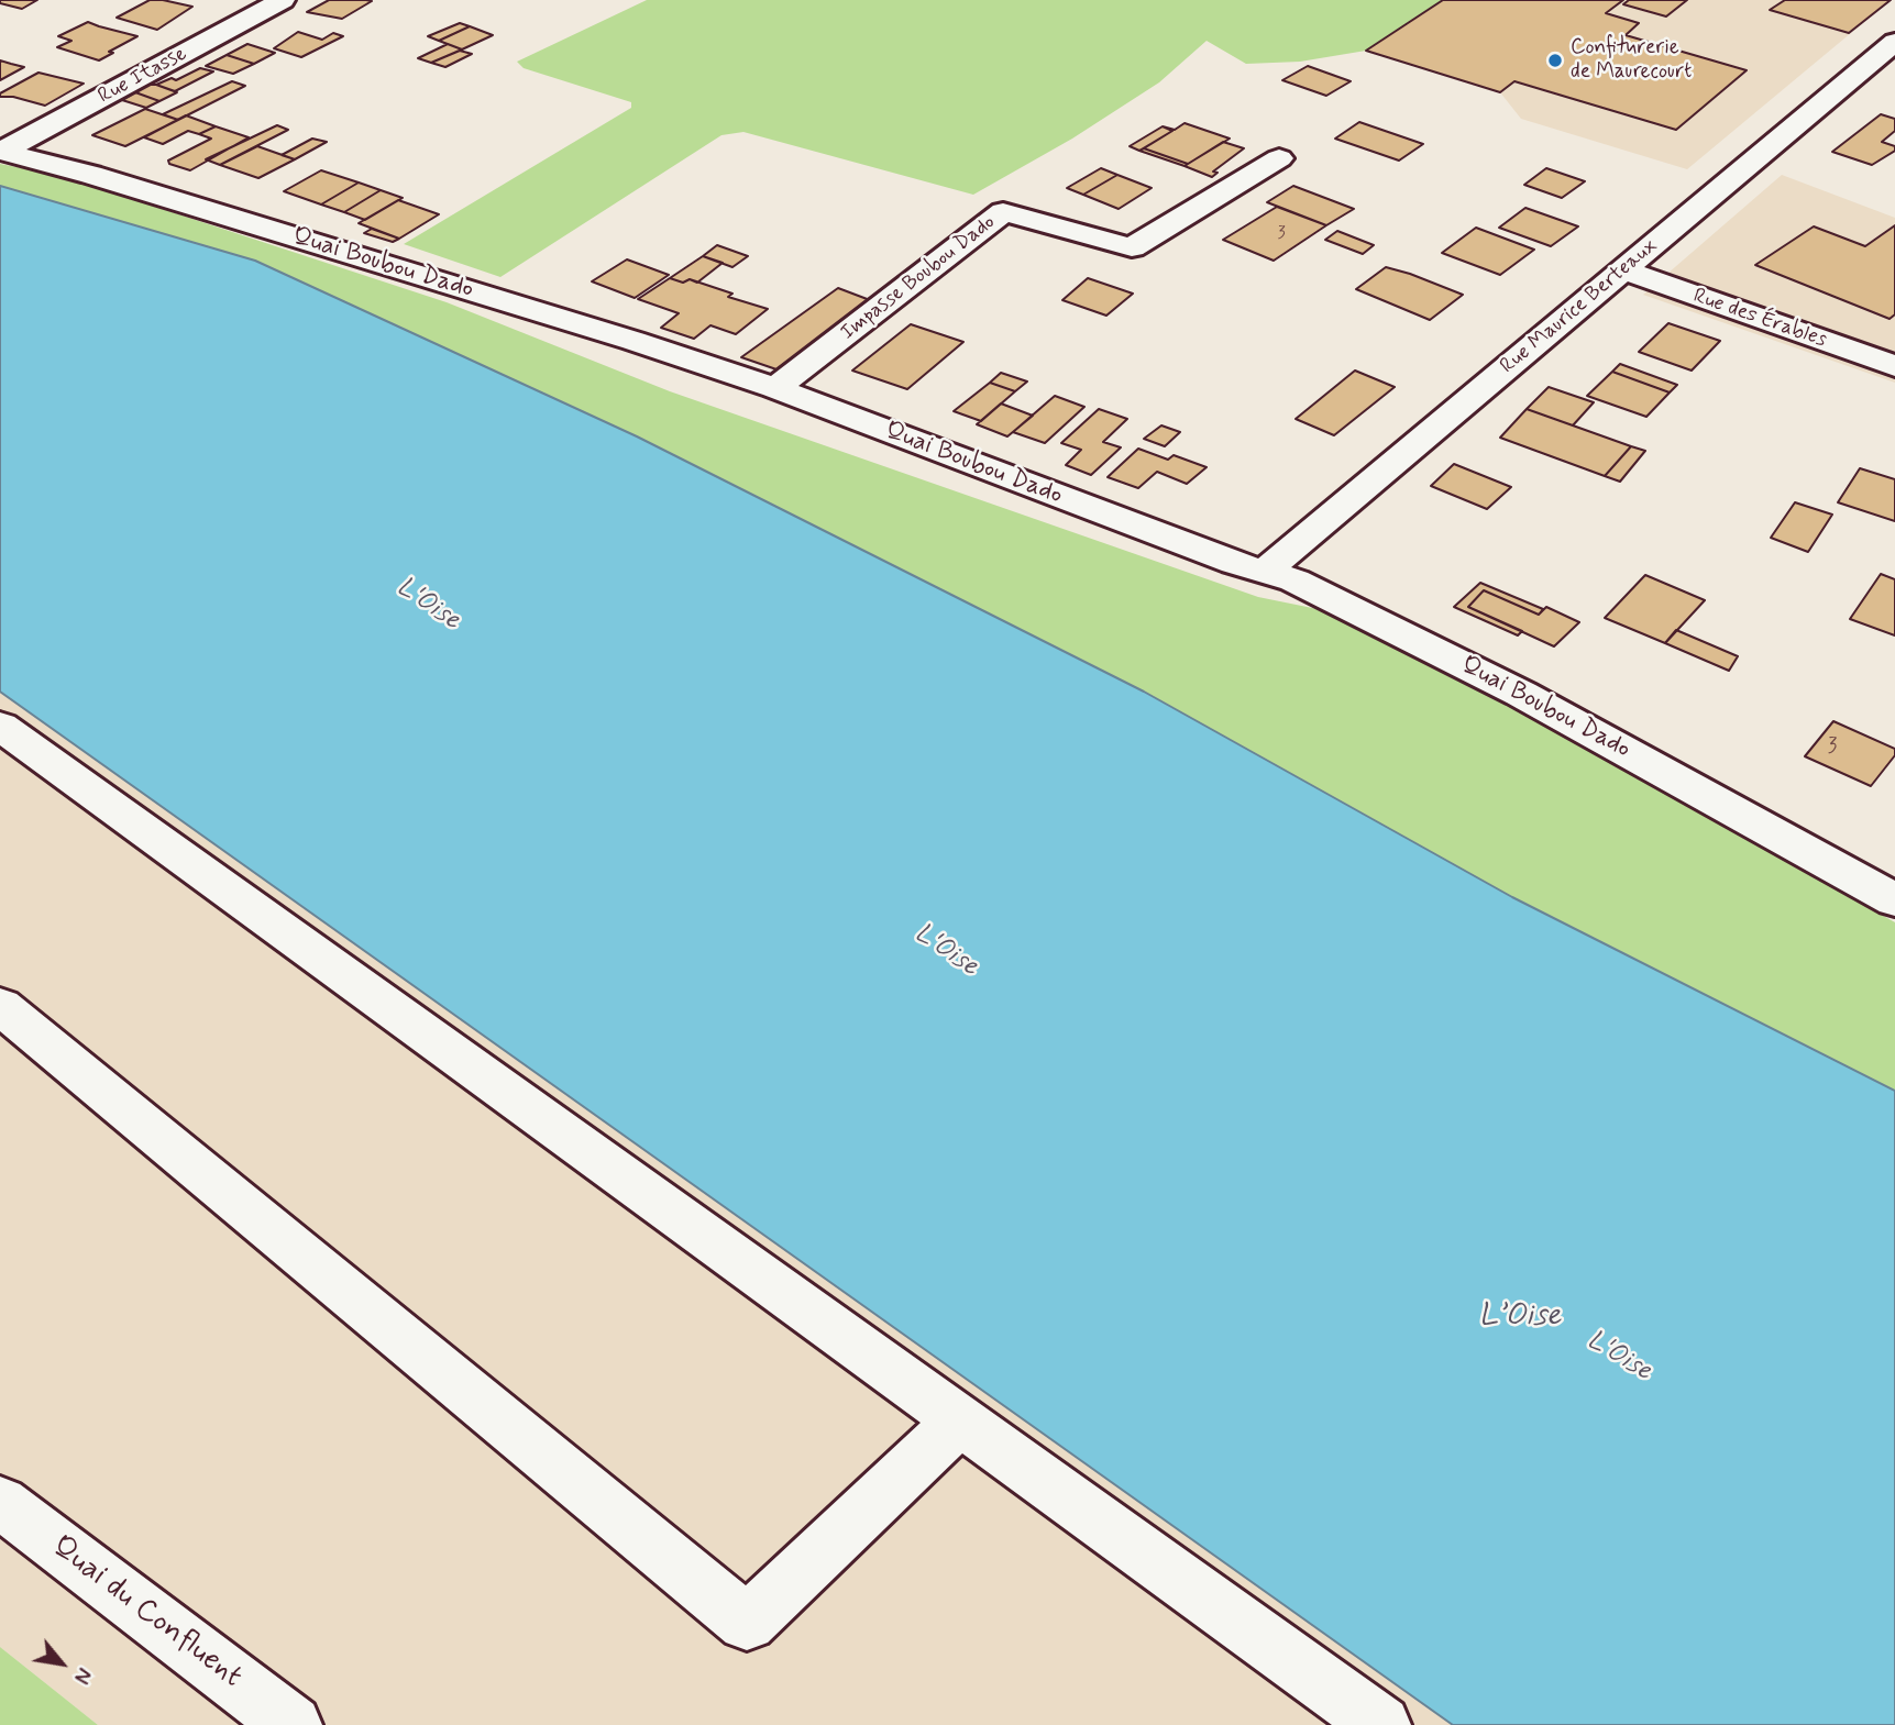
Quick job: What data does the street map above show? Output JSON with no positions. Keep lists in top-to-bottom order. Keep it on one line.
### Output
{"streets":{"street":["Rue Itasse","Quai Boubou Dado","Impasse Boubou Dado","Rue Maurice Berteaux","Rue des Érables","Quai du Confluent"]},"crossings":[["Rue Itasse","Quai Boubou Dado"],["Quai Boubou Dado","Impasse Boubou Dado"],["Quai Boubou Dado","Rue Maurice Berteaux"],["Rue Maurice Berteaux","Rue des Érables"]],"water":["L'Oise","L’Oise"],"places":["Confiturerie de Maurecourt"],"house_numbers":["3","3"],"north":"bottom right"}
